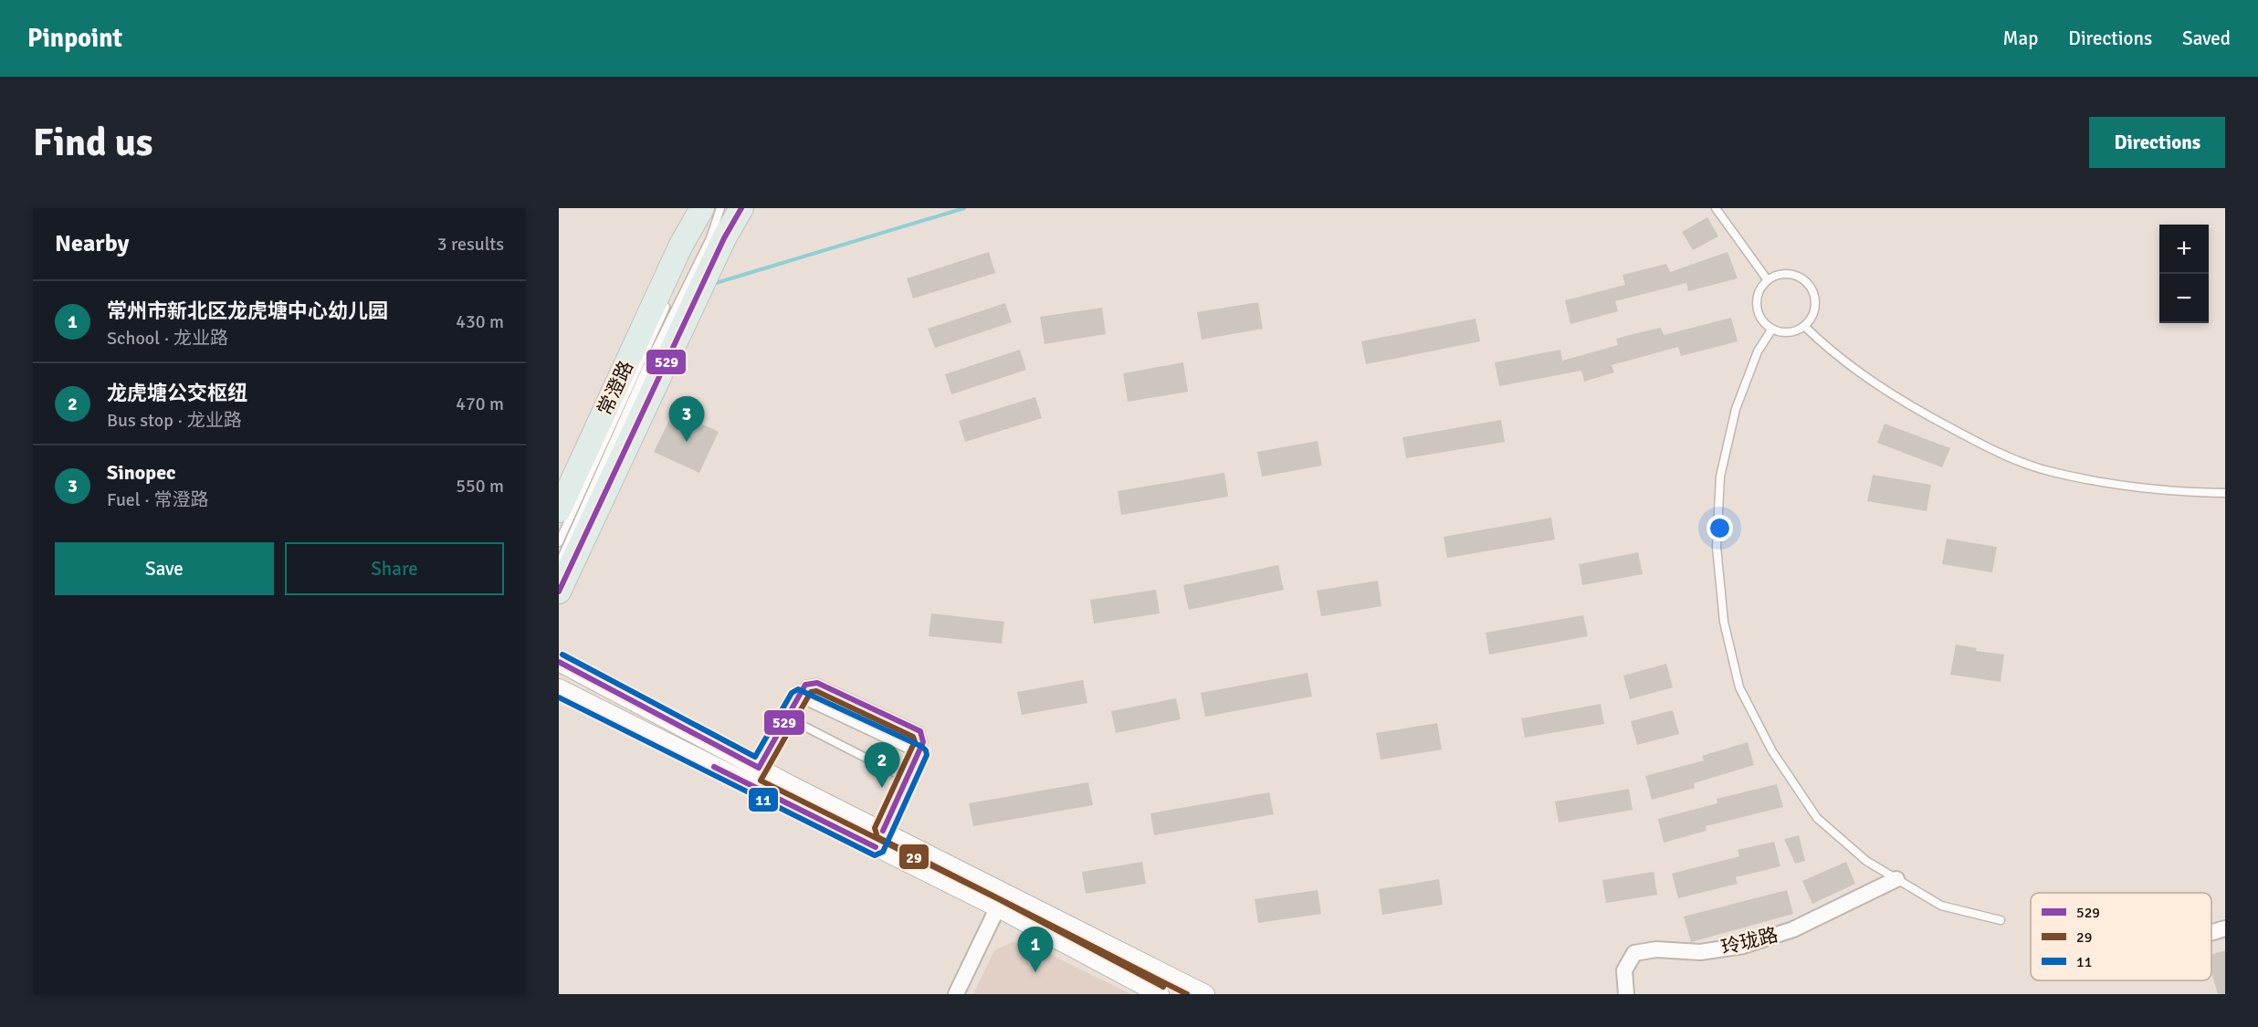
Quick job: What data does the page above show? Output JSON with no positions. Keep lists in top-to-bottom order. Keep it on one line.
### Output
{"streets":{"main road":["常澄路"],"street":["玲珑路"]},"lines":["transit line 529","transit line 11","transit line 29"],"legend":["529","29","11"],"page":{"header":"Pinpoint","nav":["Map","Directions","Saved"],"buttons":["Directions",["Save","Share"]],"title":"Find us","heading":["Nearby","3 results"],"map_buttons":["+","−"],"list":[{"mark":"1","name":"常州市新北区龙虎塘中心幼儿园","note":"School · 龙业路","value":"430 m"},{"mark":"2","name":"龙虎塘公交枢纽","note":"Bus stop · 龙业路","value":"470 m"},{"mark":"3","name":"Sinopec","note":"Fuel · 常澄路","value":"550 m"}],"pins":["3","2","1"]}}
